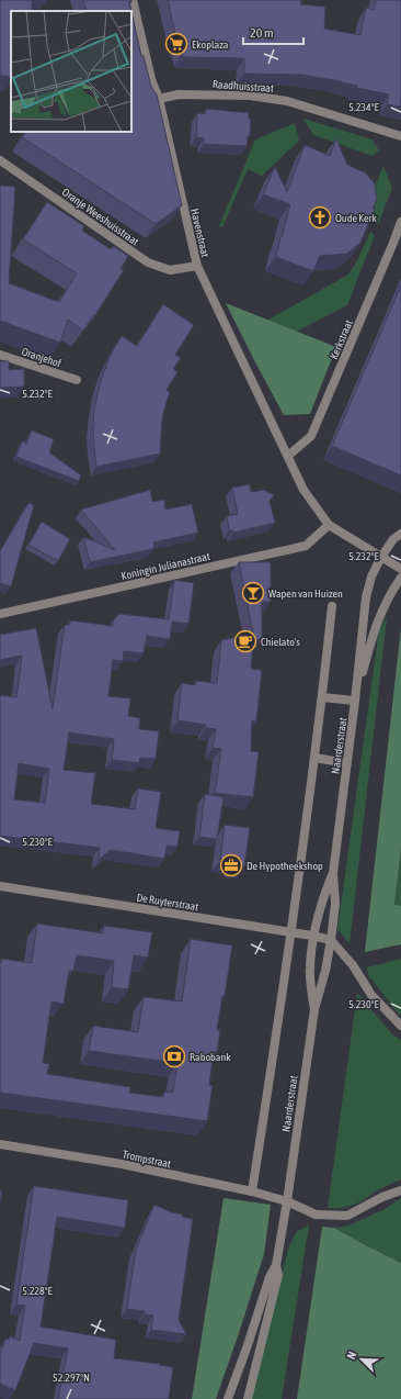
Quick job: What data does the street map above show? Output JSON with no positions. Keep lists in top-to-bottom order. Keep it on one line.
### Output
{"streets":{"street":["Raadhuisstraat","Oranje Weeshuisstraat","Havenstraat","Kerkstraat","Oranjehof","Koningin Julianastraat","Naarderstraat","De Ruyterstraat","Trompstraat"]},"crossings":[["Raadhuisstraat","Havenstraat"],["Oranje Weeshuisstraat","Havenstraat"],["Havenstraat","Kerkstraat"],["Havenstraat","Koningin Julianastraat"],["Naarderstraat","De Ruyterstraat"],["Naarderstraat","Trompstraat"]],"places":{"supermarket":["Ekoplaza"],"church":["Oude Kerk"],"bar":["Wapen van Huizen"],"cafe":["Chielato's"],"office":["De Hypotheekshop"],"bank":["Rabobank"]},"scale_bar":"20 m","north":"top left","coordinates":["5.234°E","5.232°E","5.230°E","5.228°E","52.297°N"]}
